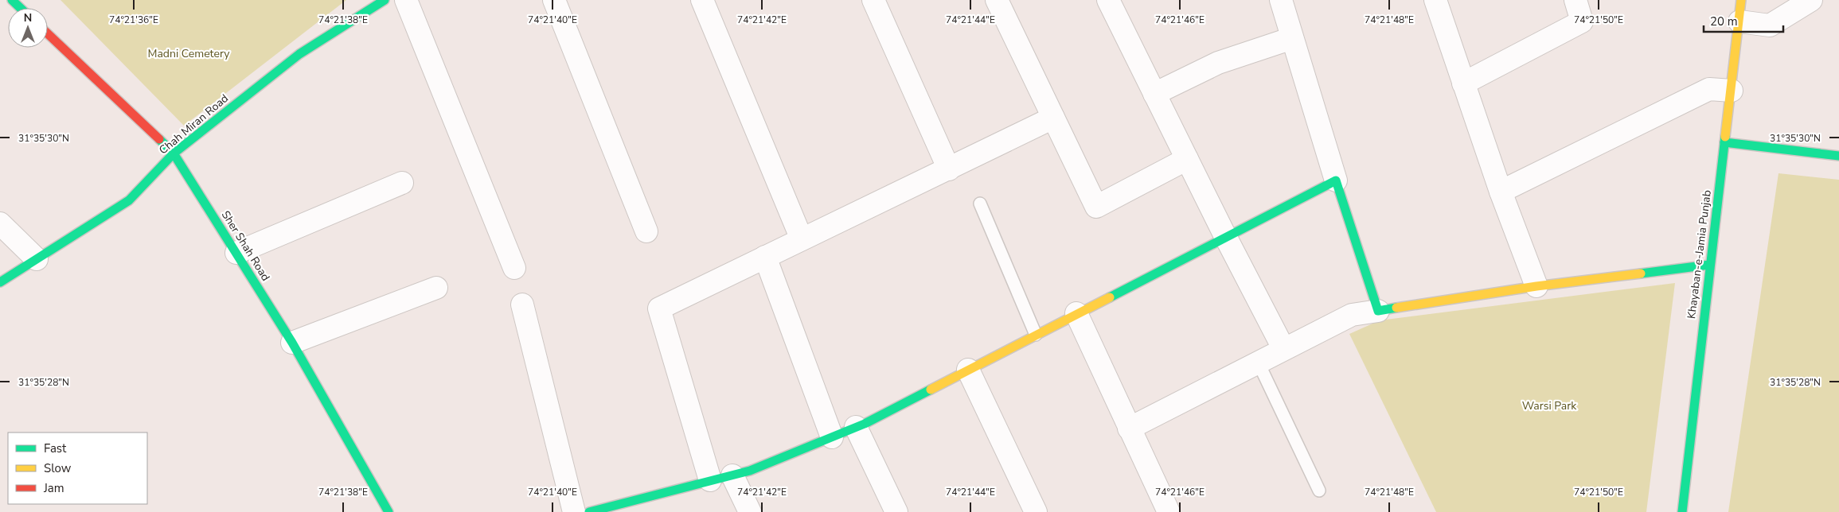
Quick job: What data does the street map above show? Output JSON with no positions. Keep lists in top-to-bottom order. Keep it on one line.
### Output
{"streets":{"street":["Chah Miran Road","Sher Shah Road","Khayaban-e-Jamia Punjab"]},"crossings":[["Chah Miran Road","Sher Shah Road"]],"parks":["Madni Cemetery","Warsi Park"],"legend":["Fast","Slow","Jam"],"scale_bar":"20 m","north":"top","coordinates":["74°21'36\"E","74°21'38\"E","74°21'40\"E","74°21'42\"E","74°21'44\"E","74°21'46\"E","74°21'48\"E","74°21'50\"E","31°35'30\"N","31°35'28\"N"]}
